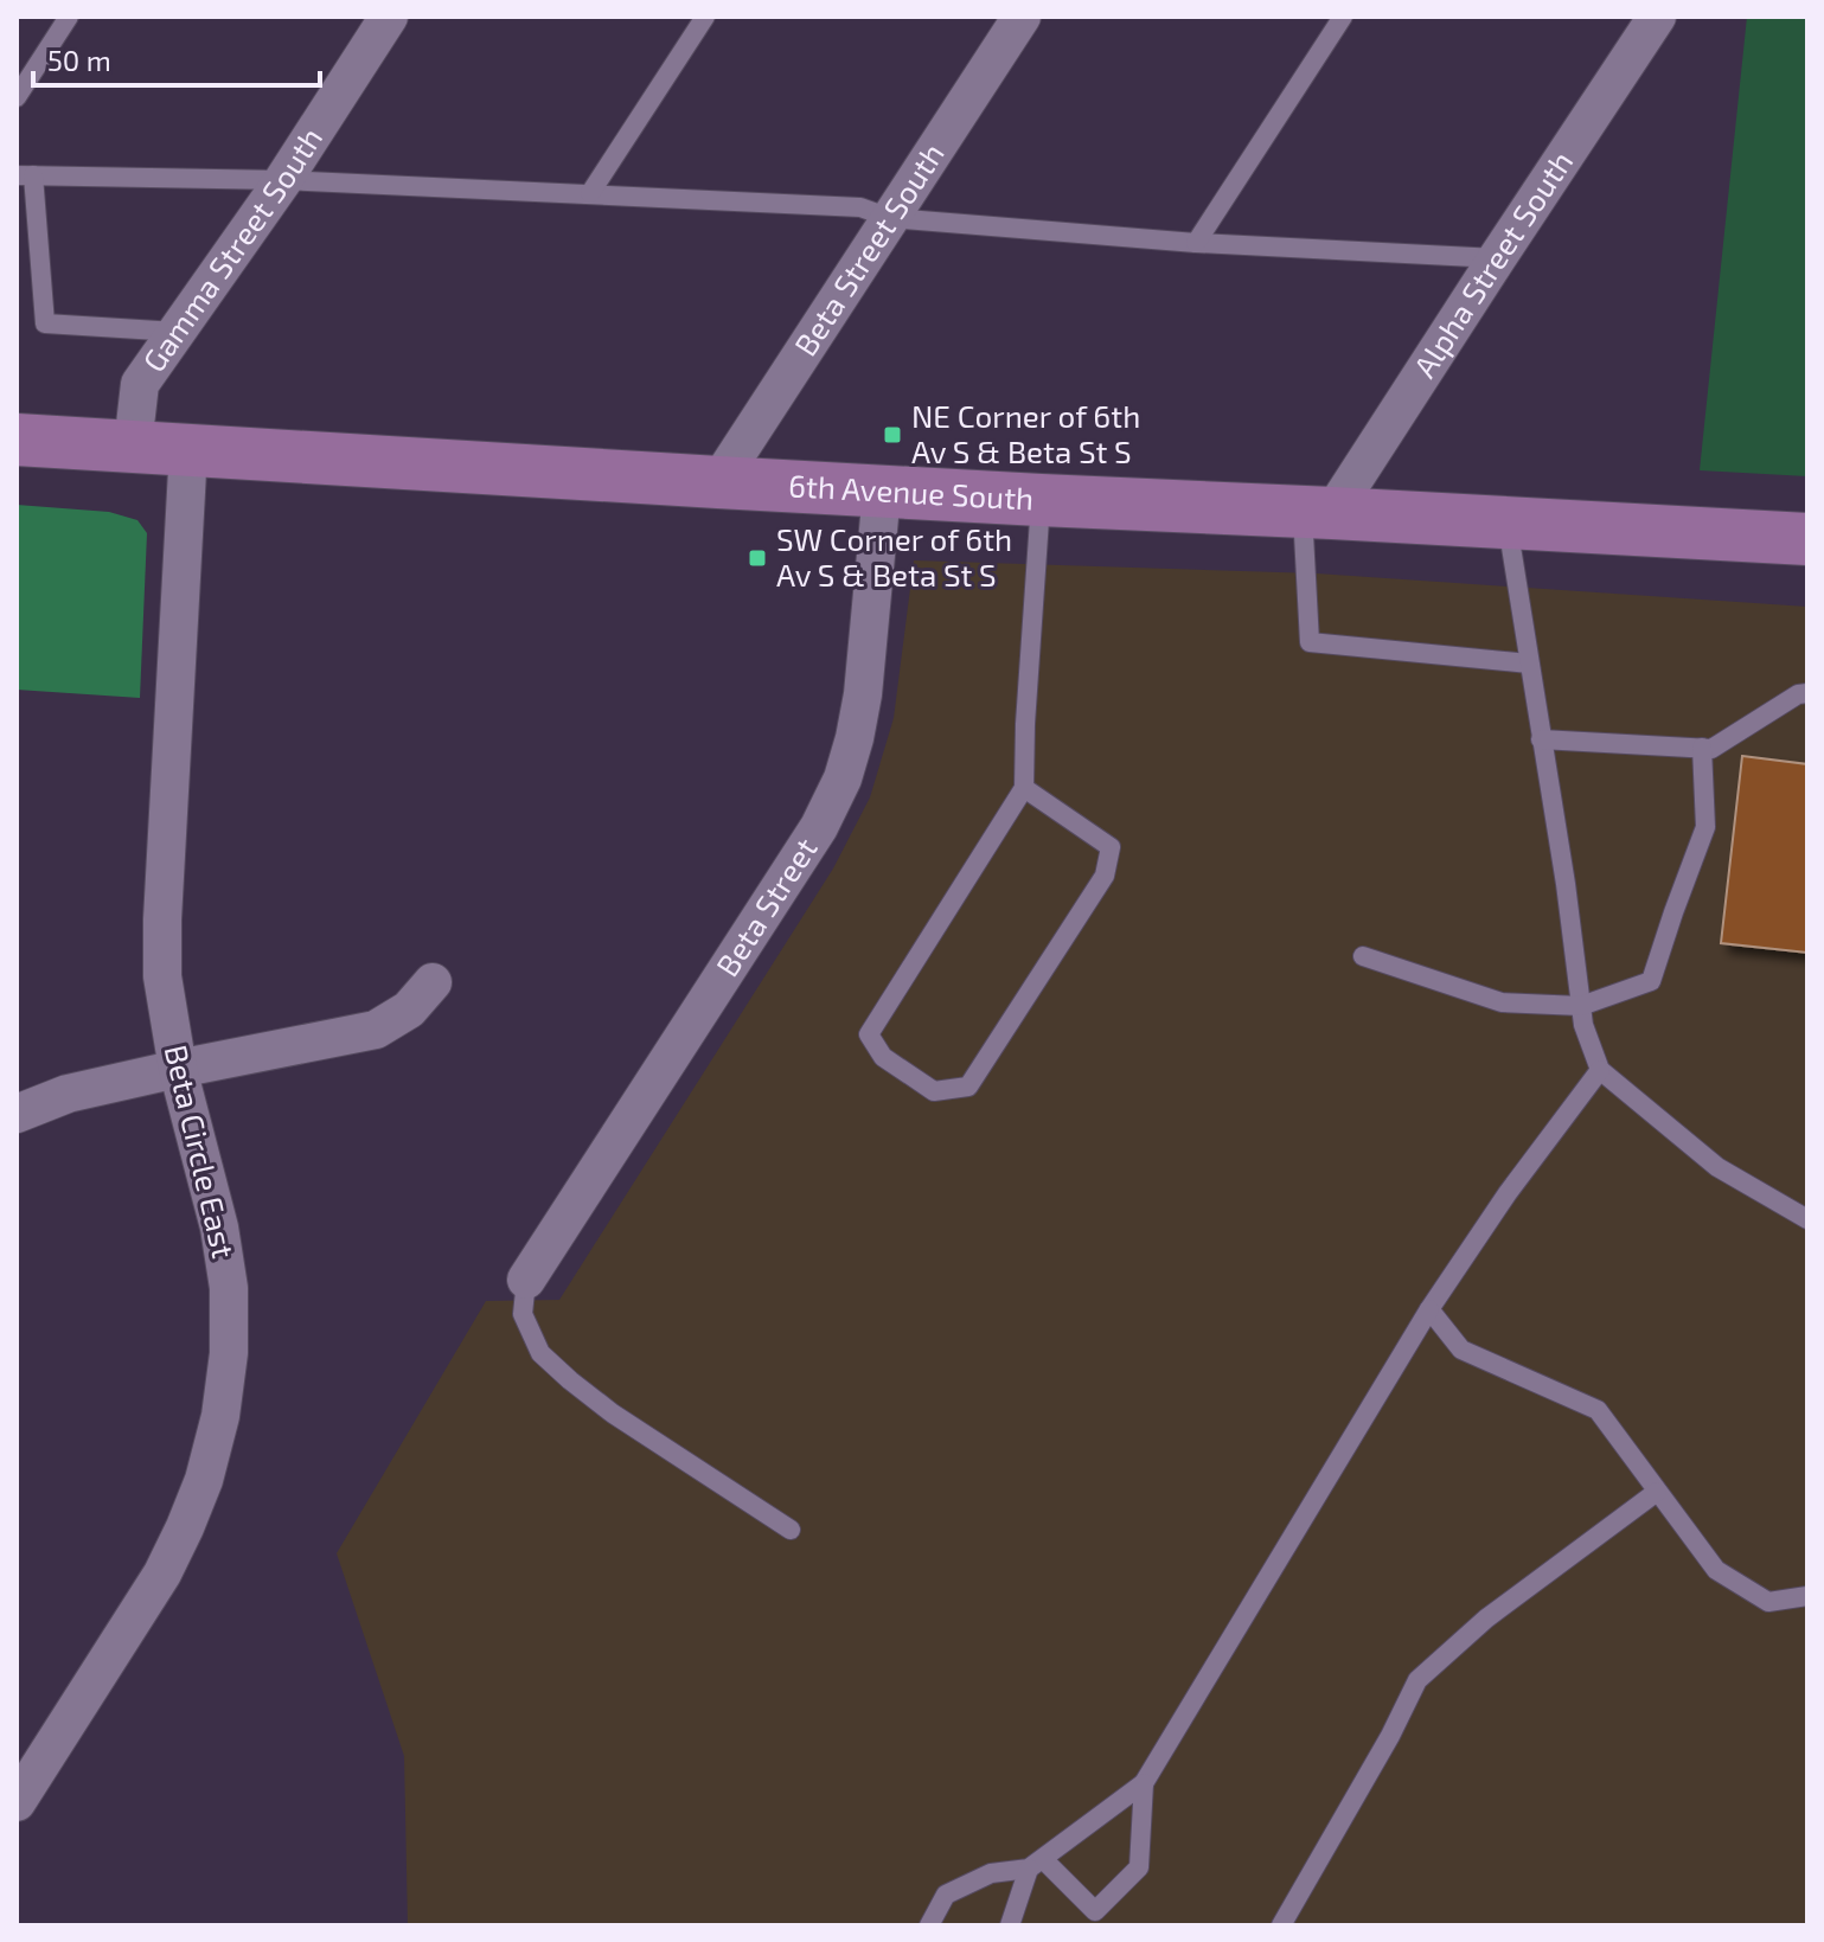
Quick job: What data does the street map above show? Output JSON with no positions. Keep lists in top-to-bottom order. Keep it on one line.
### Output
{"streets":{"main road":["6th Avenue South"],"street":["Gamma Street South","Beta Street South","Alpha Street South","Beta Street","Beta Circle East"]},"crossings":[["Gamma Street South","6th Avenue South"],["Beta Street South","6th Avenue South"],["Alpha Street South","6th Avenue South"],["6th Avenue South","Beta Street"],["6th Avenue South","Beta Circle East"]],"places":{"transit":["NE Corner of 6th Av S & Beta St S","SW Corner of 6th Av S & Beta St S"]},"scale_bar":"50 m"}
